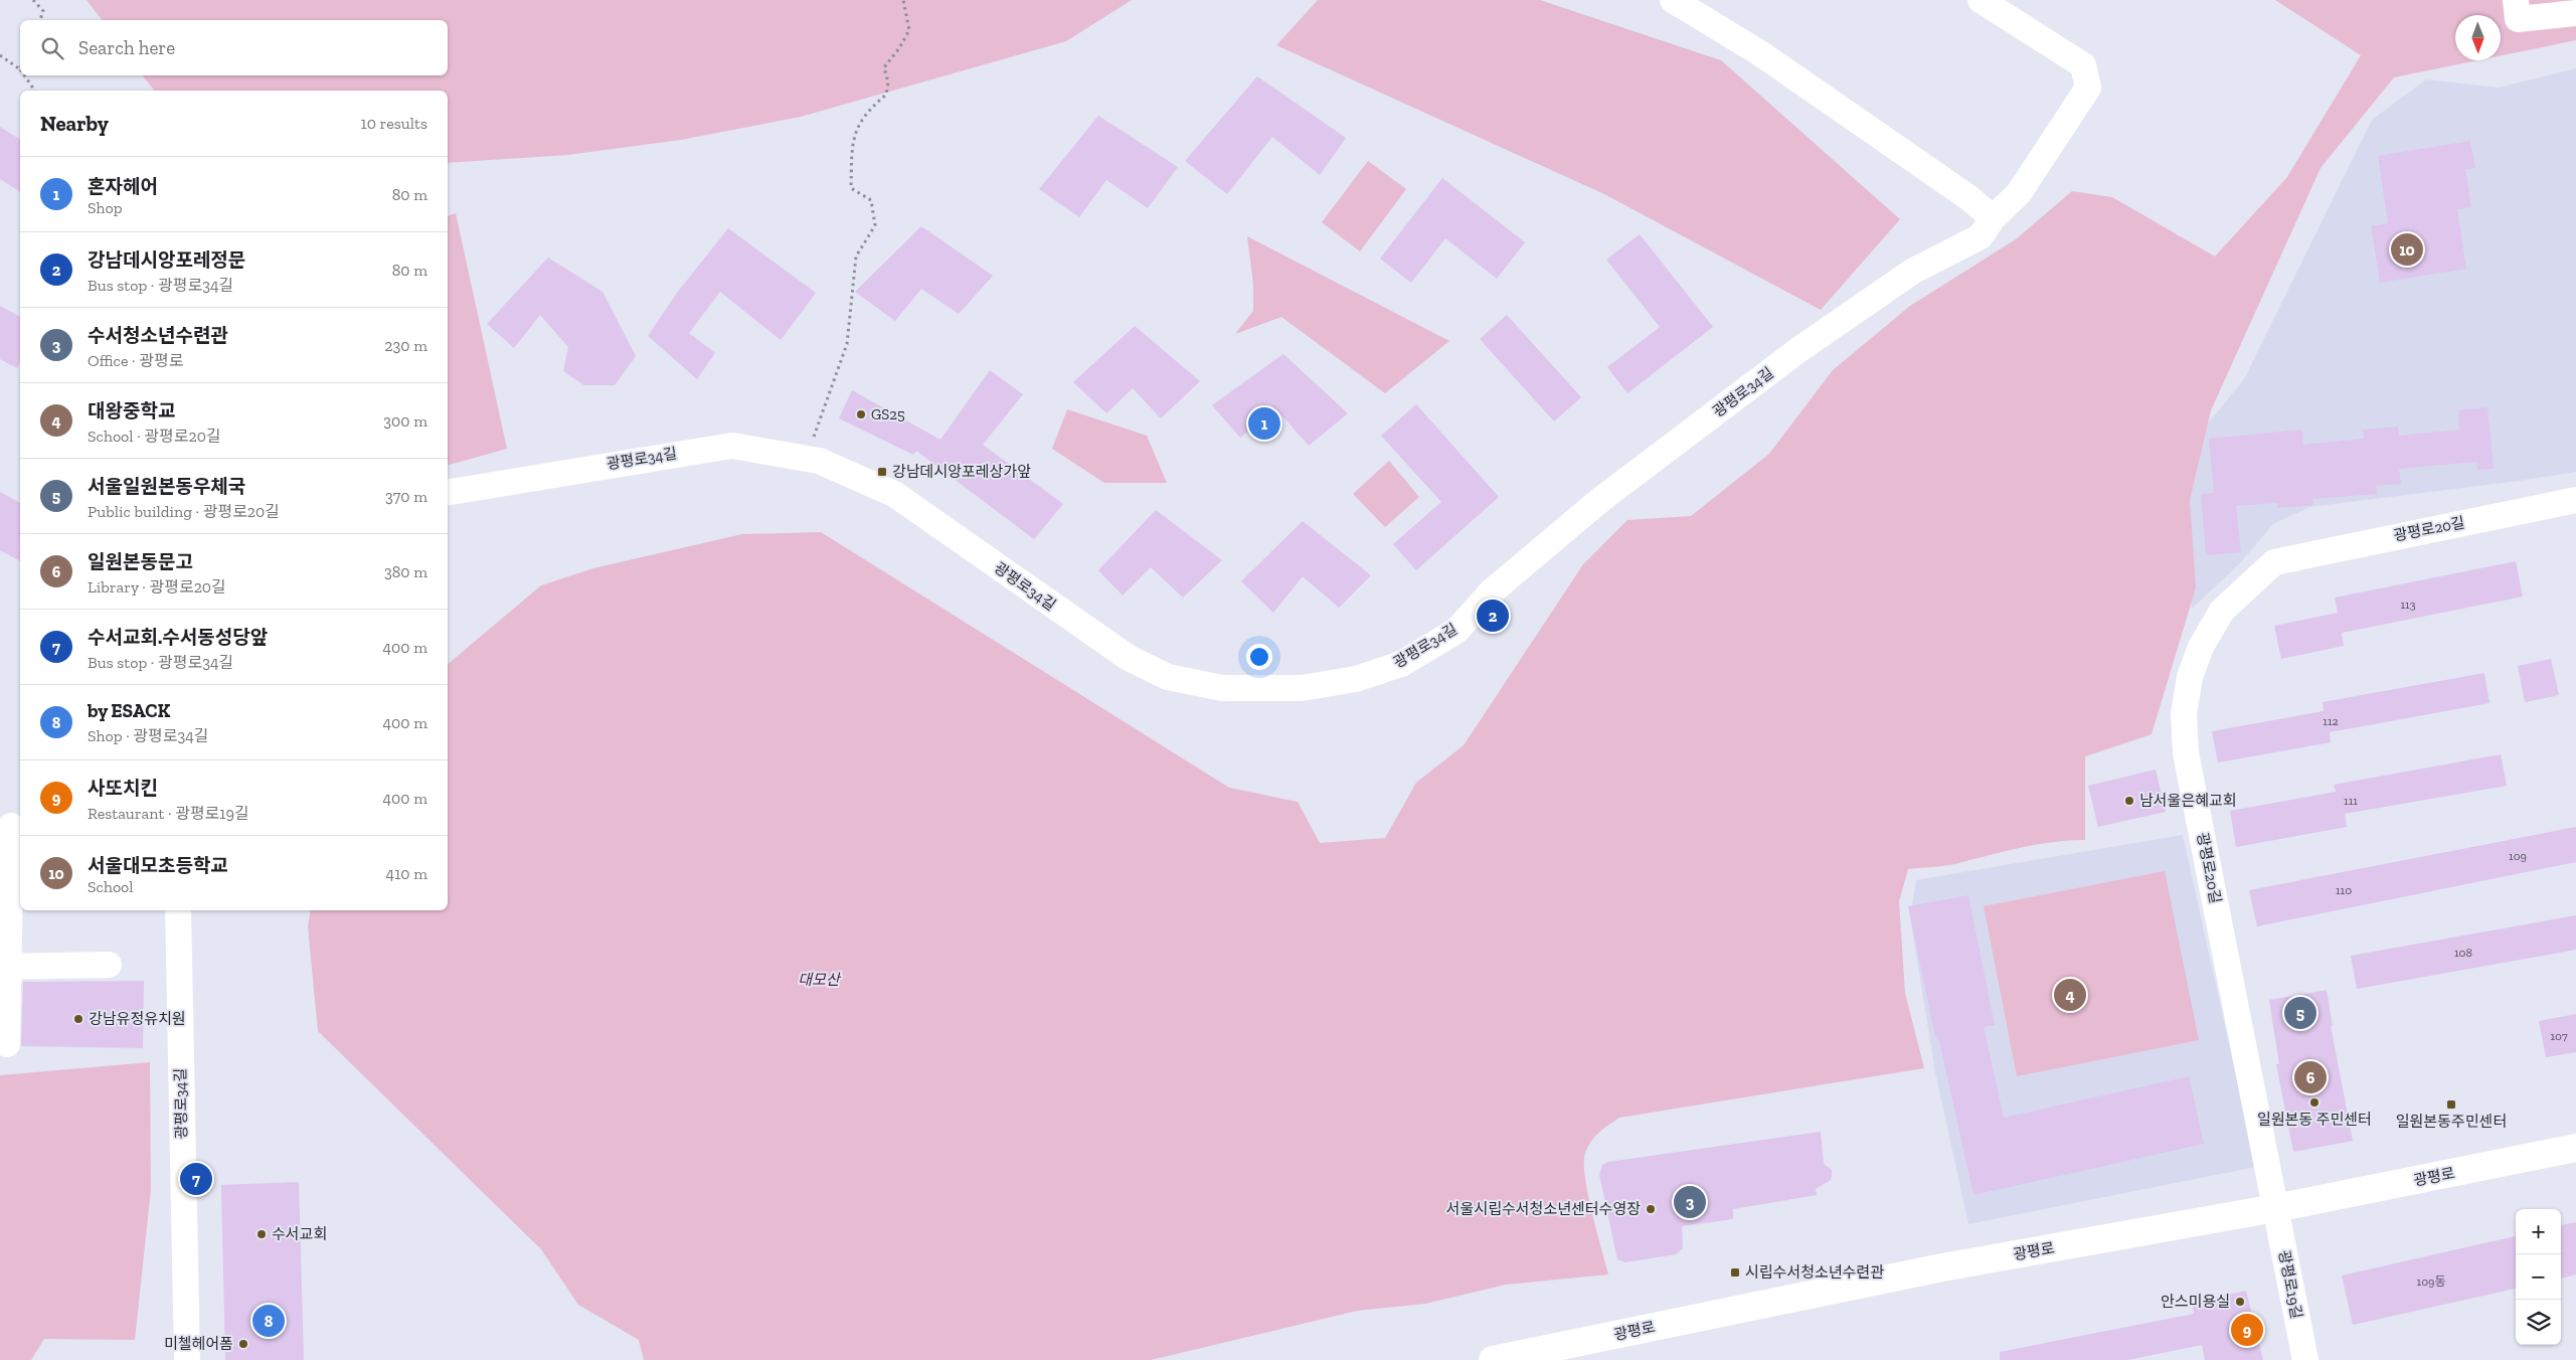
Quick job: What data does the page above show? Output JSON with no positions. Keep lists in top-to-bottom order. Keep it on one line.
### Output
{"streets":{"main road":["광평로"],"street":["광평로34길","광평로20길","광평로19길"]},"crossings":[["광평로20길","광평로"],["광평로20길","광평로19길"],["광평로","광평로19길"]],"parks":["대모산"],"places":{"other":["GS25","남서울은혜교회","강남유정유치원","일원본동 주민센터","서울시립수서청소년센터수영장","수서교회","안스미용실","미첼헤어폼"],"transit":["강남데시앙포레상가앞","일원본동주민센터","시립수서청소년수련관"]},"house_numbers":["113","112","111","109","110","108","107","109동"],"north":"bottom","page":{"search":"Search here","heading":["Nearby","10 results"],"list":[{"mark":"1","name":"혼자헤어","note":"Shop","value":"80 m"},{"mark":"2","name":"강남데시앙포레정문","note":"Bus stop · 광평로34길","value":"80 m"},{"mark":"3","name":"수서청소년수련관","note":"Office · 광평로","value":"230 m"},{"mark":"4","name":"대왕중학교","note":"School · 광평로20길","value":"300 m"},{"mark":"5","name":"서울일원본동우체국","note":"Public building · 광평로20길","value":"370 m"},{"mark":"6","name":"일원본동문고","note":"Library · 광평로20길","value":"380 m"},{"mark":"7","name":"수서교회.수서동성당앞","note":"Bus stop · 광평로34길","value":"400 m"},{"mark":"8","name":"by ESACK","note":"Shop · 광평로34길","value":"400 m"},{"mark":"9","name":"사또치킨","note":"Restaurant · 광평로19길","value":"400 m"},{"mark":"10","name":"서울대모초등학교","note":"School","value":"410 m"}],"pins":["10","1","2","4","5","6","7","3","8","9"],"map_buttons":["+","−"]}}
